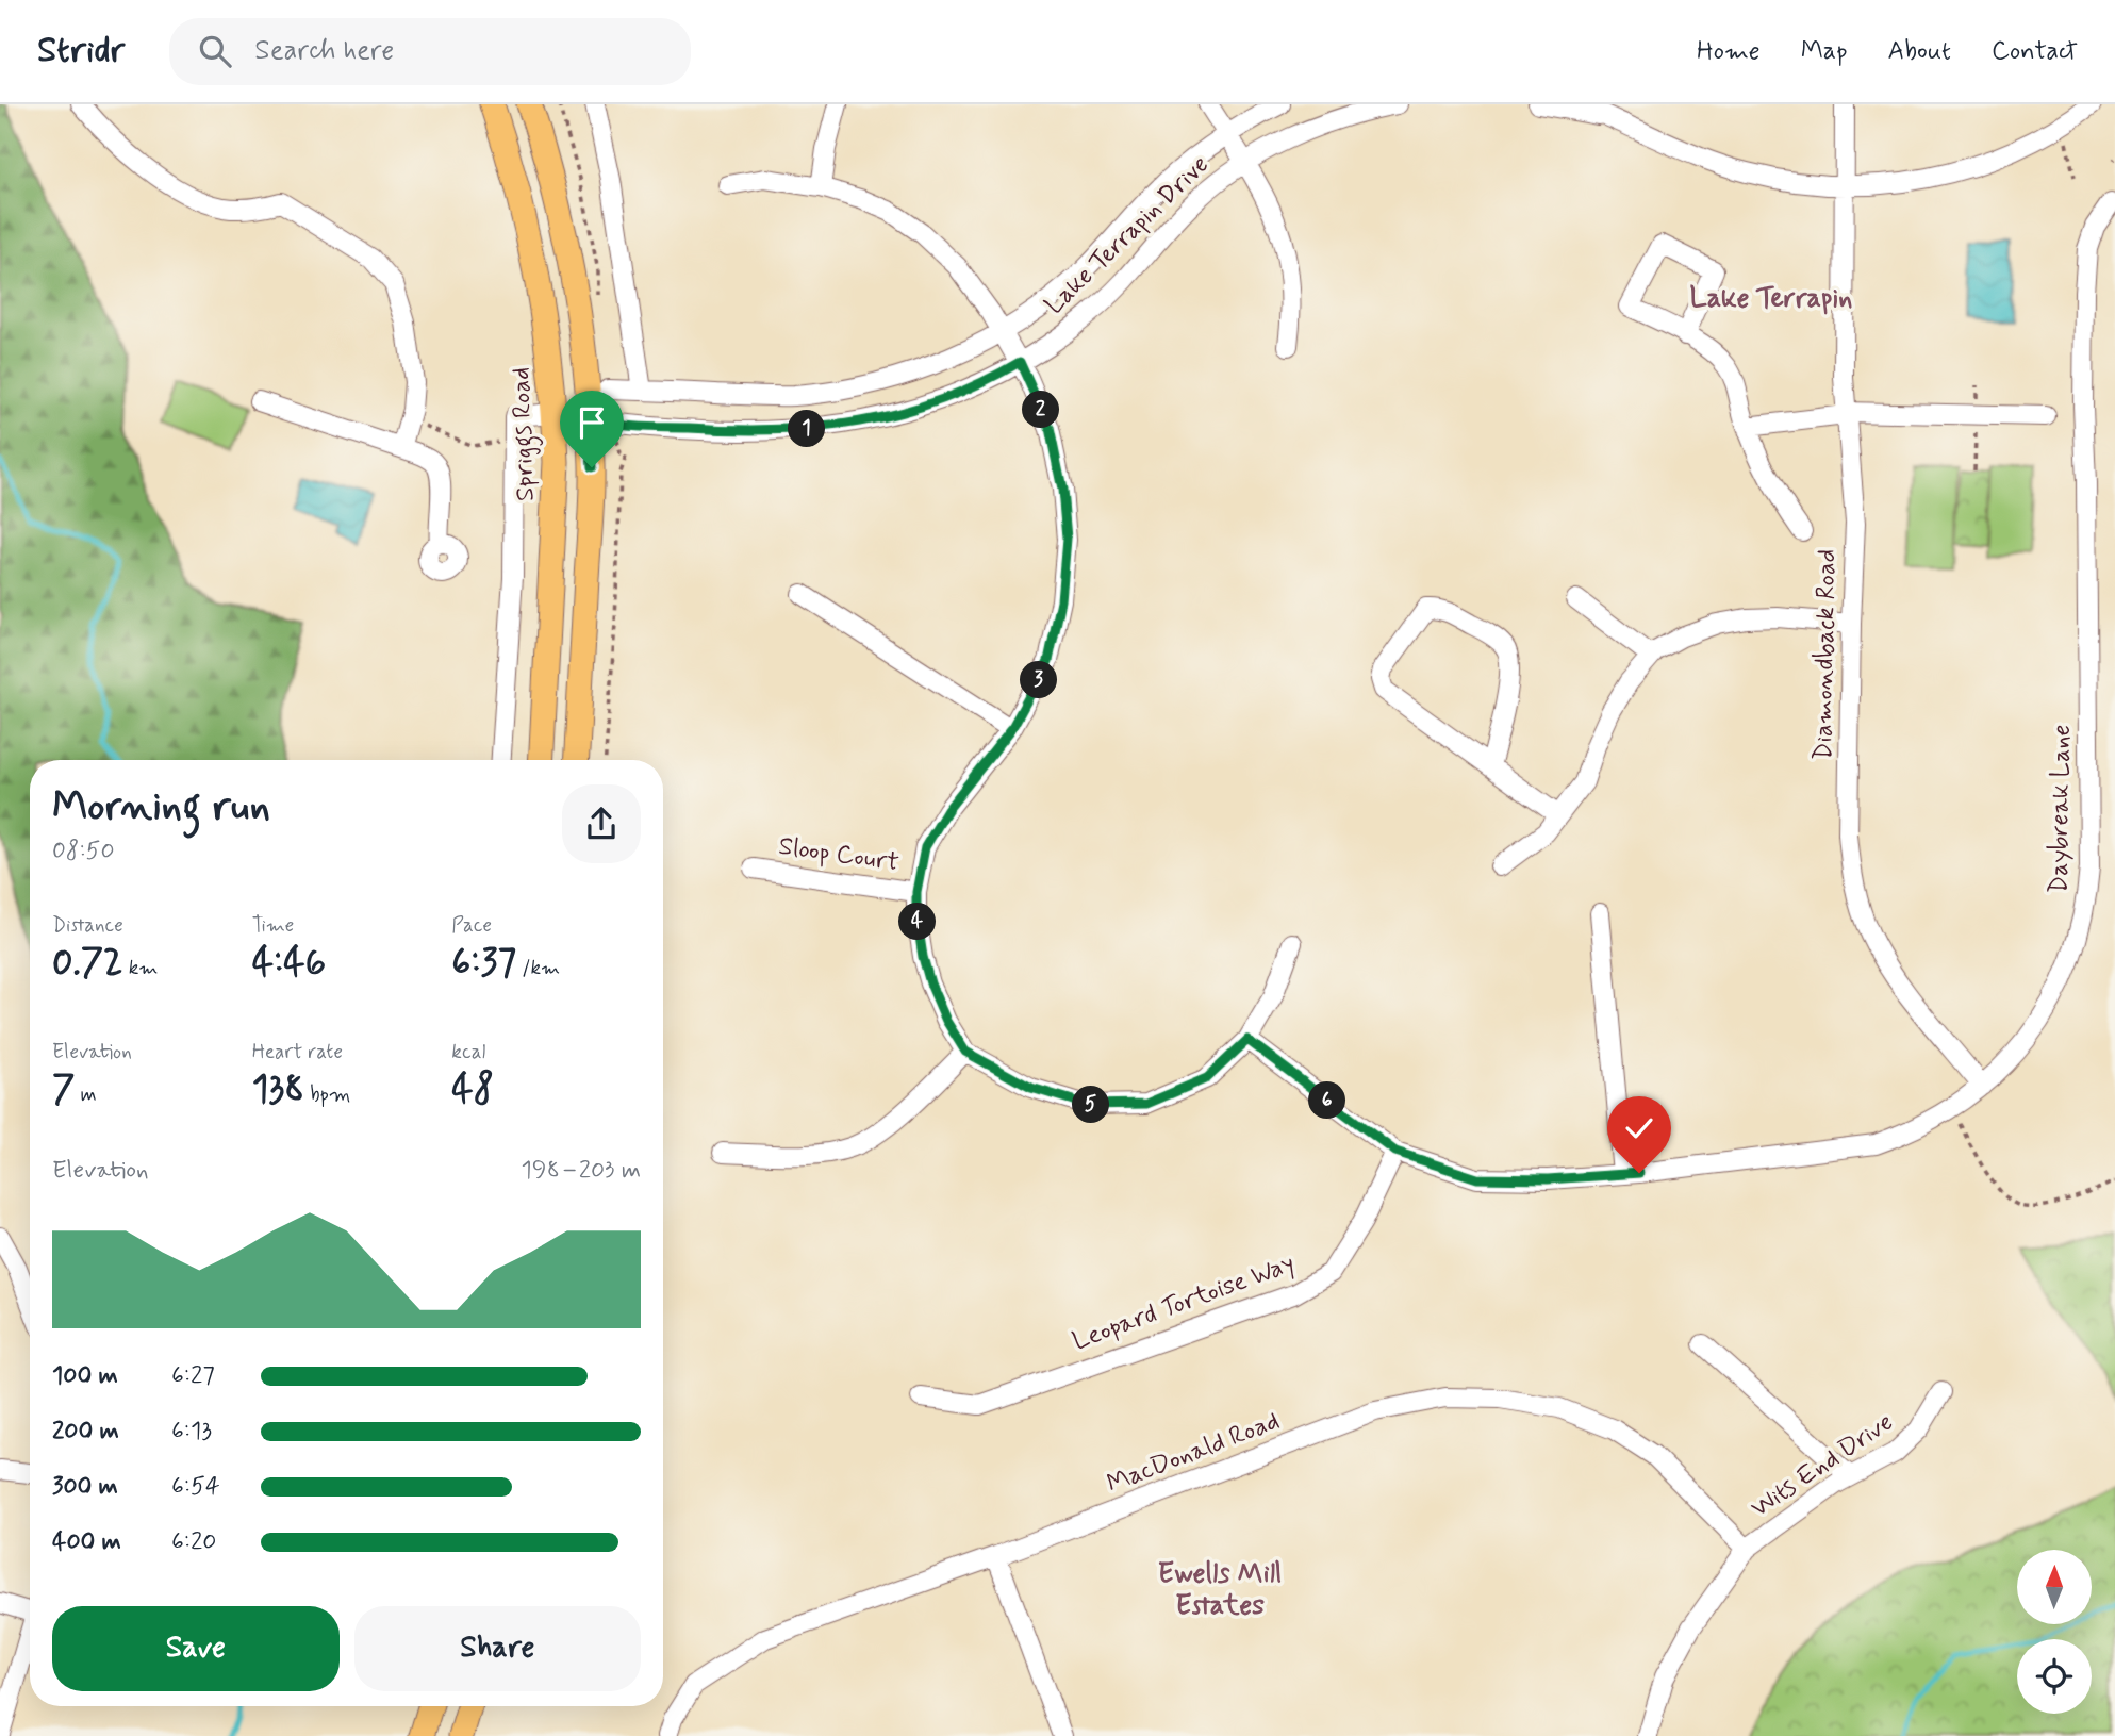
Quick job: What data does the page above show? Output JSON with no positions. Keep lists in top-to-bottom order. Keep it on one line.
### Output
{"streets":{"main road":["Spriggs Road"],"street":["Lake Terrapin Drive","Diamondback Road","Daybreak Lane","Sloop Court","Leopard Tortoise Way","MacDonald Road","Wits End Drive"]},"crossings":[["Lake Terrapin Drive","Spriggs Road"],["Diamondback Road","Daybreak Lane"],["Daybreak Lane","Leopard Tortoise Way"],["MacDonald Road","Wits End Drive"]],"districts":["Lake Terrapin","Ewells Mill Estates"],"north":"top","page":{"header":"Stridr","search":"Search here","nav":["Home","Map","About","Contact"],"pins":["2","1","3","4","6","5"],"heading":["Morning run","08:50"],"stats":[["Distance","0.72 km"],["Time","4:46"],["Pace","6:37 /km"],["Elevation","7 m"],["Heart rate","138 bpm"],["kcal","48"]],"chart":["Elevation","198–203 m"],"list":[{"name":"100 m","note":"6:27"},{"name":"200 m","note":"6:13"},{"name":"300 m","note":"6:54"},{"name":"400 m","note":"6:20"}],"buttons":["Save","Share"]}}
